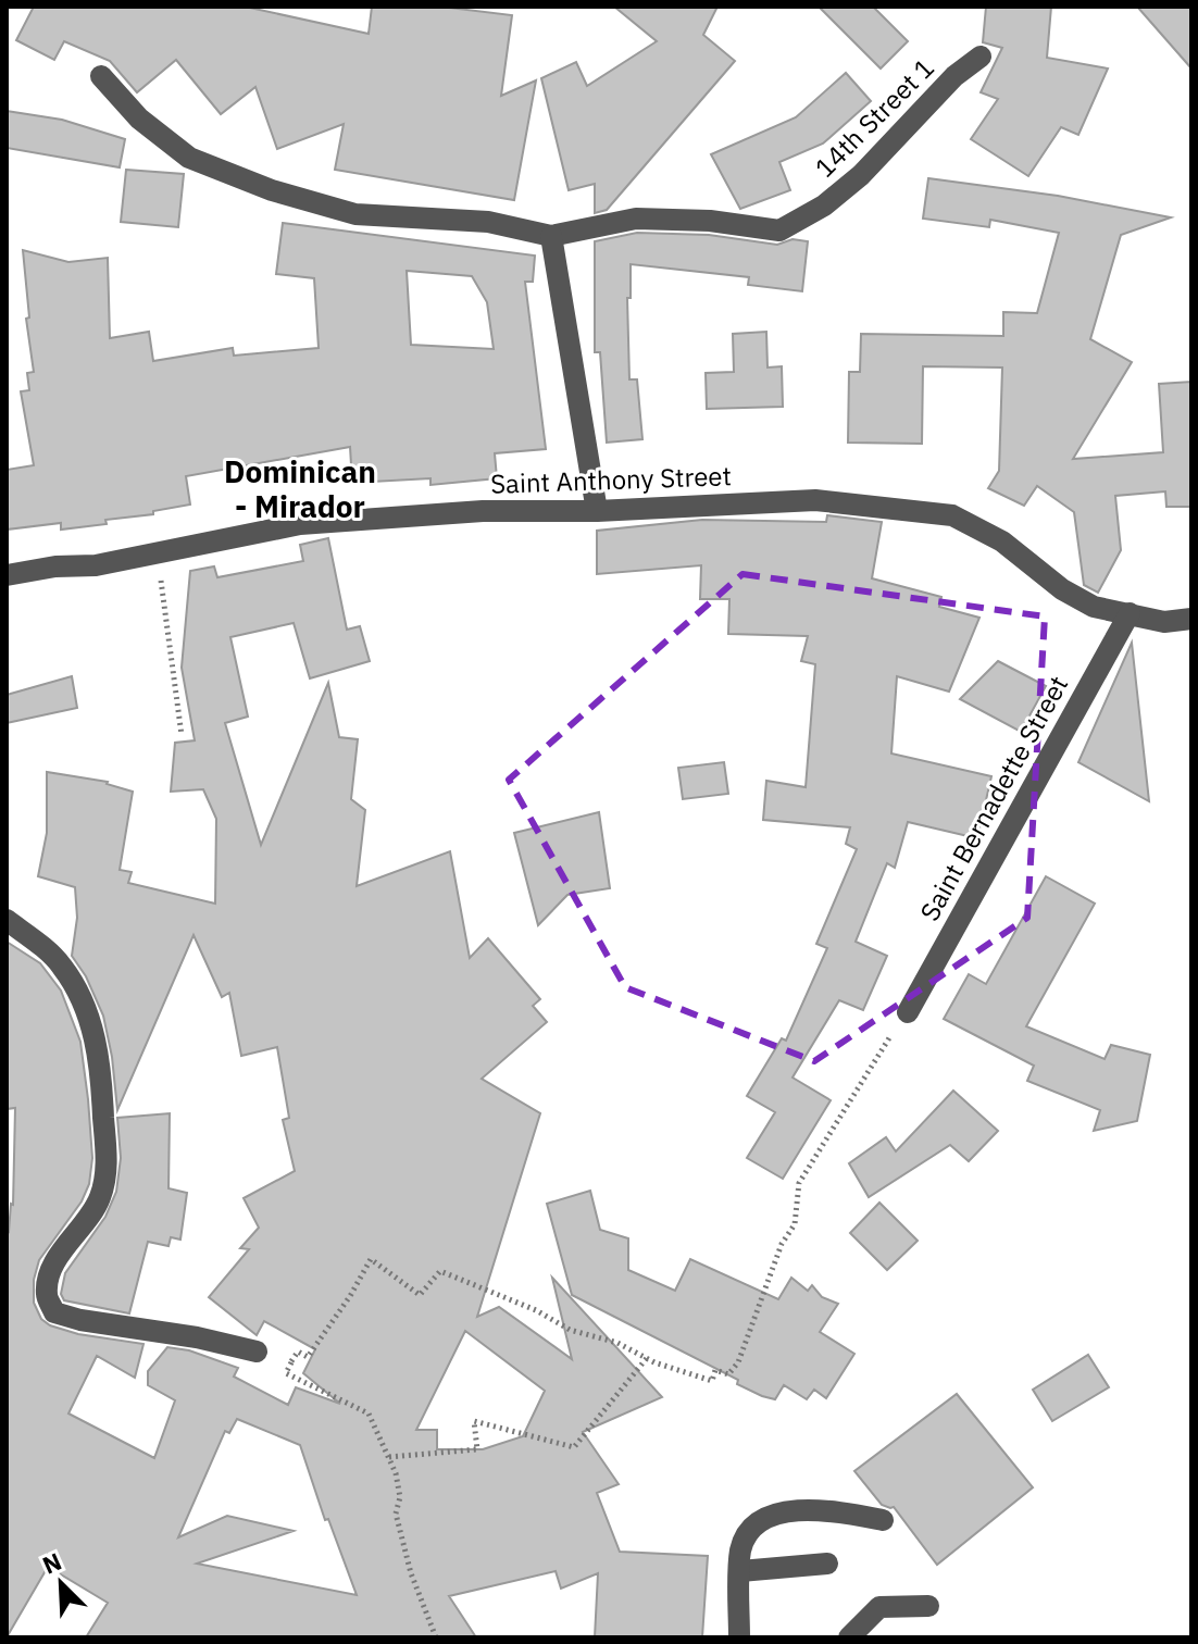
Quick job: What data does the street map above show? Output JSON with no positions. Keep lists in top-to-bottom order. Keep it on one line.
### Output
{"streets":{"street":["14th Street 1","Saint Anthony Street","Saint Bernadette Street"]},"crossings":[["Saint Anthony Street","Saint Bernadette Street"]],"districts":["Dominican - Mirador"],"north":"top left"}
